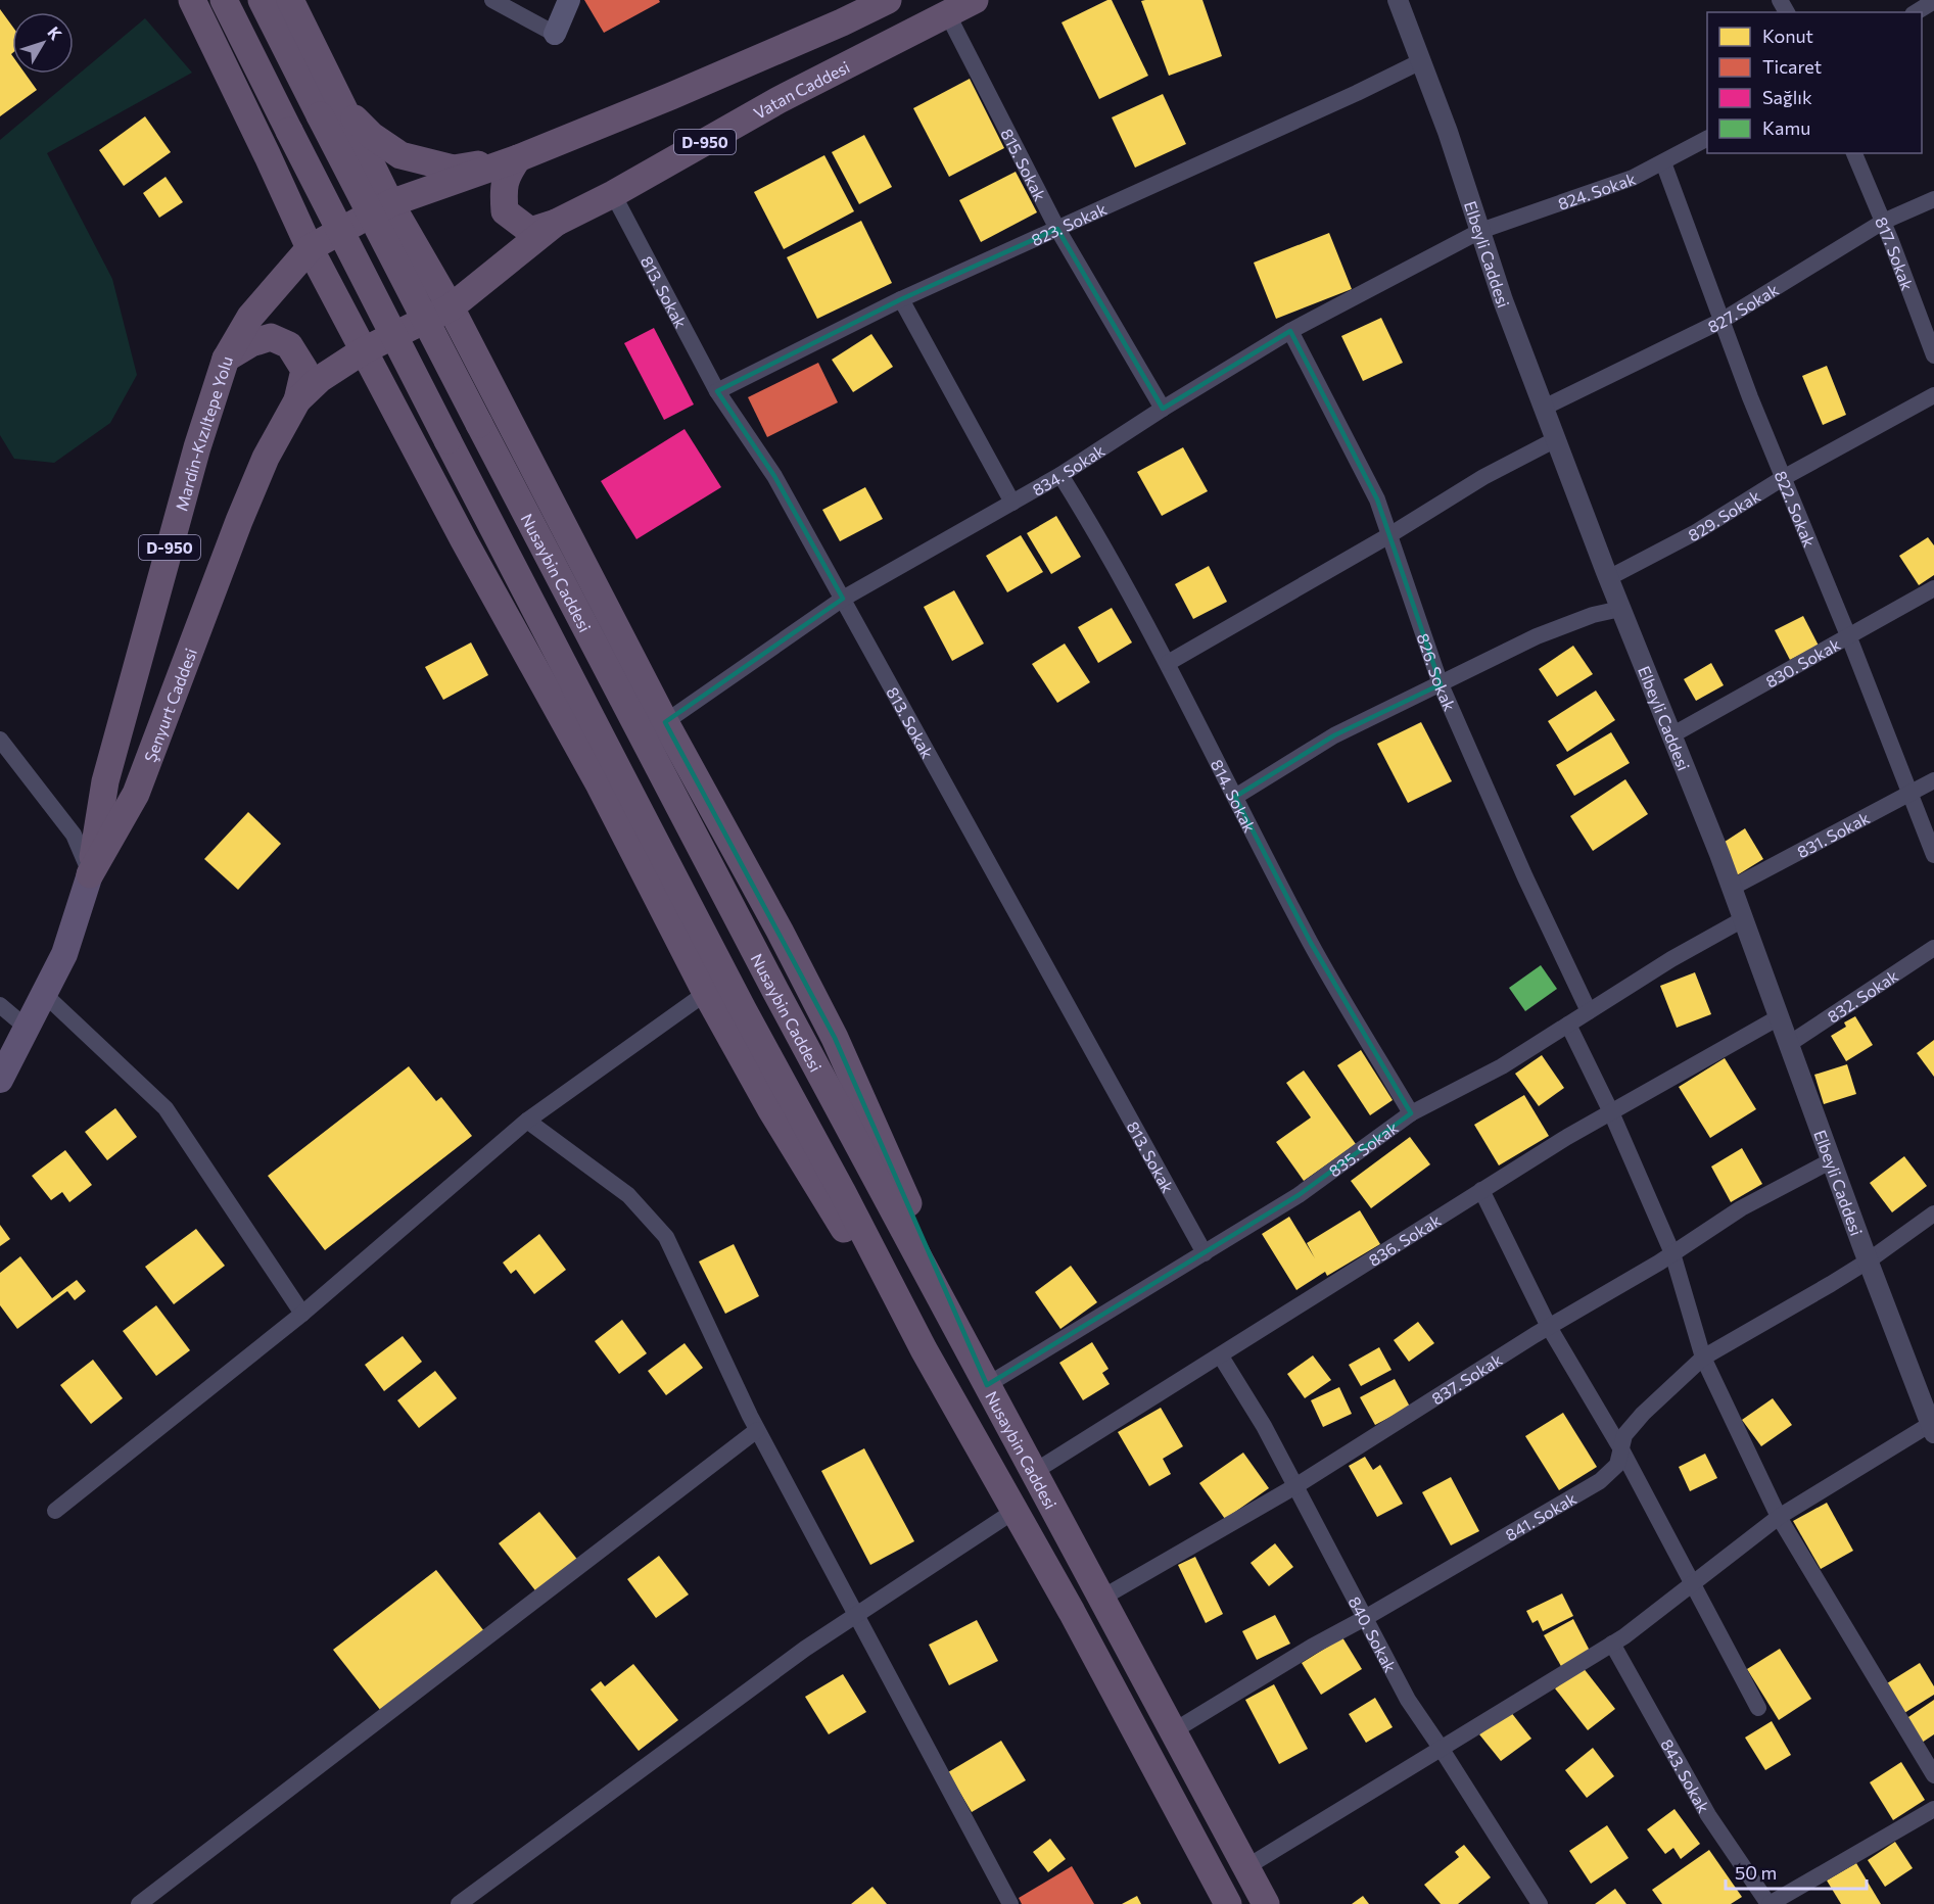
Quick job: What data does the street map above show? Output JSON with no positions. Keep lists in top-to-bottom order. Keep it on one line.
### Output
{"streets":{"highway":["Vatan Caddesi","D-950","Mardin-Kızıltepe Yolu","Nusaybin Caddesi","Şenyurt Caddesi"],"street":["815. Sokak","824. Sokak","823. Sokak","Elbeyli Caddesi","817. Sokak","813. Sokak","827. Sokak","834. Sokak","822. Sokak","829. Sokak","830. Sokak","826. Sokak","814. Sokak","831. Sokak","832. Sokak","835. Sokak","836. Sokak","837. Sokak","841. Sokak","840. Sokak","843. Sokak"]},"crossings":[["Vatan Caddesi","D-950"],["Vatan Caddesi","815. Sokak"],["Vatan Caddesi","813. Sokak"],["D-950","Mardin-Kızıltepe Yolu"],["D-950","Şenyurt Caddesi"],["815. Sokak","823. Sokak"],["815. Sokak","834. Sokak"],["824. Sokak","Elbeyli Caddesi"],["824. Sokak","834. Sokak"],["824. Sokak","822. Sokak"],["823. Sokak","Elbeyli Caddesi"],["823. Sokak","813. Sokak"],["Elbeyli Caddesi","827. Sokak"],["Elbeyli Caddesi","834. Sokak"],["Elbeyli Caddesi","829. Sokak"],["Elbeyli Caddesi","830. Sokak"],["Elbeyli Caddesi","831. Sokak"],["Elbeyli Caddesi","832. Sokak"],["Elbeyli Caddesi","835. Sokak"],["Elbeyli Caddesi","836. Sokak"],["Elbeyli Caddesi","837. Sokak"],["Elbeyli Caddesi","841. Sokak"],["817. Sokak","827. Sokak"],["813. Sokak","834. Sokak"],["813. Sokak","835. Sokak"],["827. Sokak","822. Sokak"],["Mardin-Kızıltepe Yolu","Şenyurt Caddesi"],["834. Sokak","826. Sokak"],["834. Sokak","814. Sokak"],["822. Sokak","829. Sokak"],["822. Sokak","830. Sokak"],["822. Sokak","831. Sokak"],["Nusaybin Caddesi","835. Sokak"],["Nusaybin Caddesi","836. Sokak"],["Nusaybin Caddesi","837. Sokak"],["Nusaybin Caddesi","841. Sokak"],["826. Sokak","835. Sokak"],["814. Sokak","835. Sokak"],["836. Sokak","840. Sokak"],["837. Sokak","840. Sokak"],["841. Sokak","840. Sokak"]],"legend":["Konut","Ticaret","Sağlık","Kamu"],"scale_bar":"50 m","north":"top right"}
